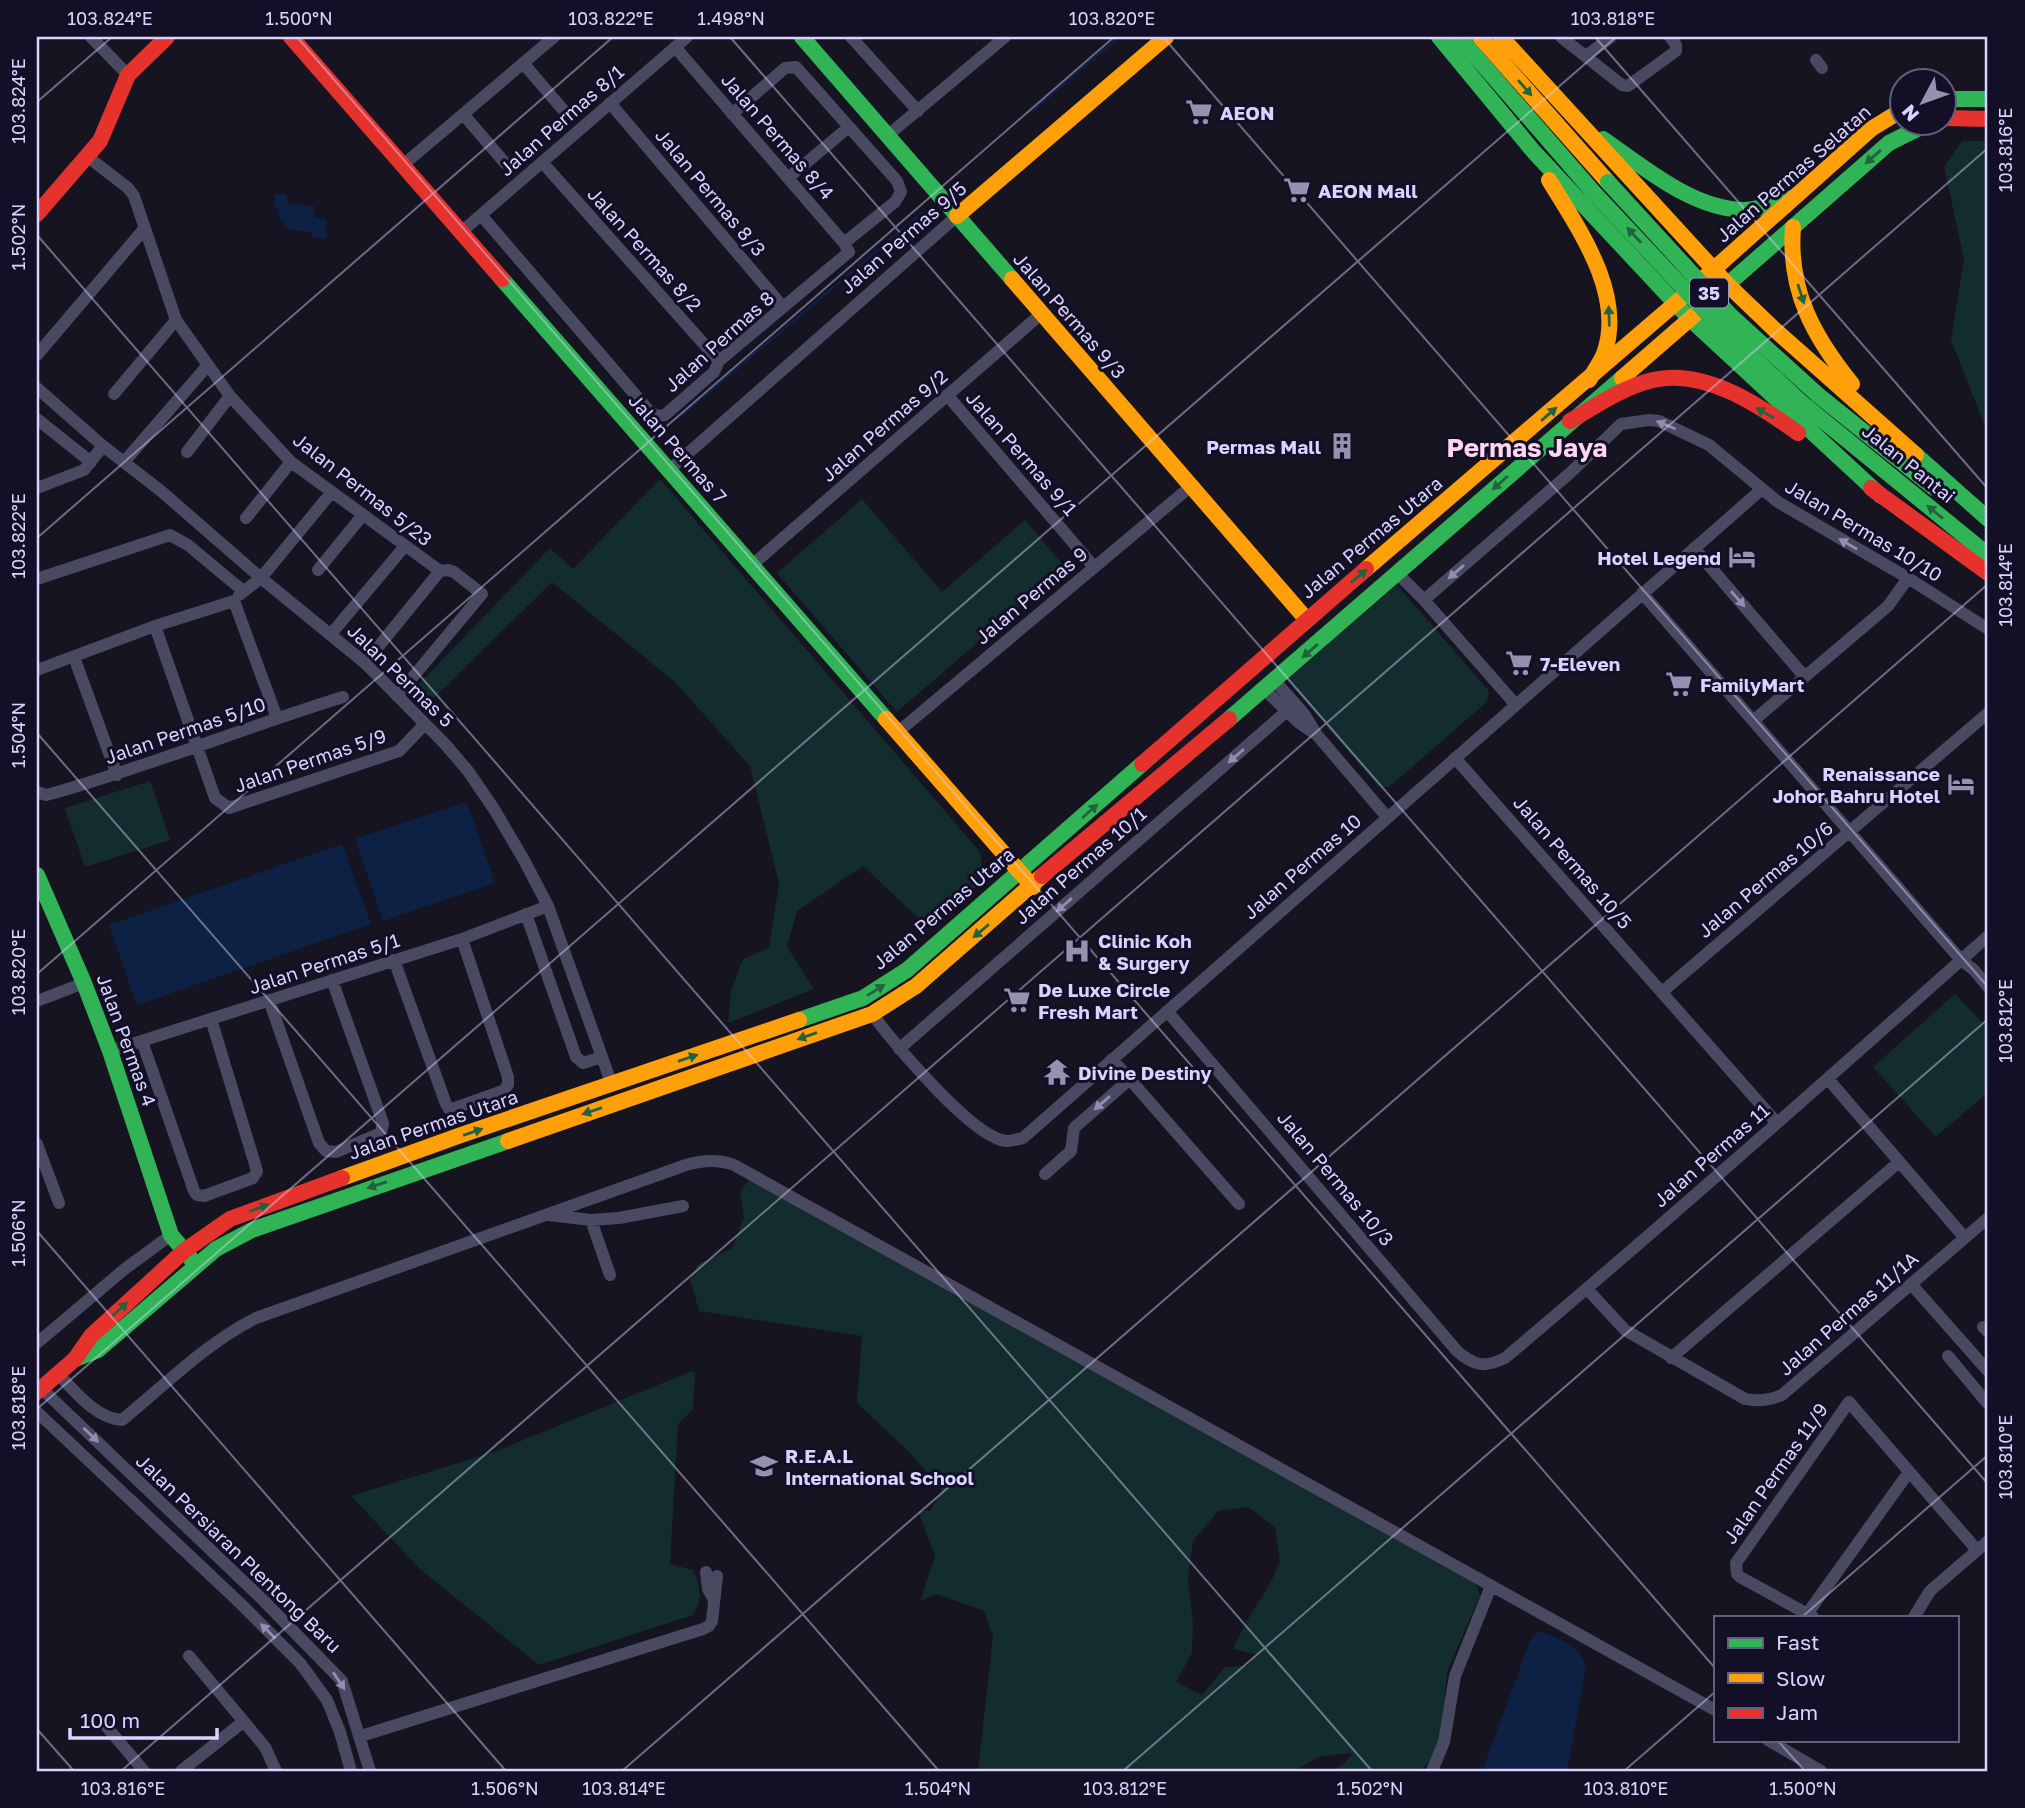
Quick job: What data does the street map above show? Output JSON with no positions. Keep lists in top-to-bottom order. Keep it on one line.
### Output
{"streets":{"main road":["Jalan Permas Selatan","Jalan Permas 9/5","35","Jalan Permas 9/3","Jalan Permas 7","Jalan Pantai","Jalan Permas Utara","Jalan Permas 4"],"street":["Jalan Permas 8/1","Jalan Permas 8/4","Jalan Permas 8/3","Jalan Permas 8/2","Jalan Permas 8","Jalan Permas 9/2","Jalan Permas 9/1","Jalan Permas 5/23","Jalan Permas 10/10","Jalan Permas 9","Jalan Permas 5","Jalan Permas 5/10","Jalan Permas 5/9","Jalan Permas 10/5","Jalan Permas 10/1","Jalan Permas 10","Jalan Permas 10/6","Jalan Permas 5/1","Jalan Permas 11","Jalan Permas 10/3","Jalan Permas 11/1A","Jalan Permas 11/9","Jalan Persiaran Plentong Baru"]},"crossings":[["Jalan Permas 8/1","Jalan Permas 8/4"],["Jalan Permas 8/1","Jalan Permas 8/3"],["Jalan Permas 8/1","Jalan Permas 8/2"],["Jalan Permas 8/1","Jalan Permas 8"],["Jalan Permas 8/1","Jalan Permas 7"],["Jalan Permas 8/4","Jalan Permas 8"],["Jalan Permas Selatan","Jalan Permas Utara"],["Jalan Permas 8/3","Jalan Permas 8"],["Jalan Permas 9/5","Jalan Permas 9/3"],["Jalan Permas 9/5","Jalan Permas 7"],["Jalan Permas 8/2","Jalan Permas 8"],["Jalan Permas 9/3","Jalan Permas 9/2"],["Jalan Permas 9/3","Jalan Permas Utara"],["Jalan Permas 9/3","Jalan Permas 9"],["Jalan Permas 9/2","Jalan Permas 7"],["Jalan Permas 9/2","Jalan Permas 9/1"],["Jalan Permas 7","Jalan Permas Utara"],["Jalan Permas 7","Jalan Permas 9"],["Jalan Permas 9/1","Jalan Permas 9"],["Jalan Permas 5/23","Jalan Permas 5"],["Jalan Permas 10/10","Jalan Permas 10"],["Jalan Permas Utara","Jalan Permas 5"],["Jalan Permas Utara","Jalan Permas 10"],["Jalan Permas Utara","Jalan Permas 4"],["Jalan Permas Utara","Jalan Persiaran Plentong Baru"],["Jalan Permas 5","Jalan Permas 5/9"],["Jalan Permas 5","Jalan Permas 5/1"],["Jalan Permas 5/10","Jalan Permas 5/9"],["Jalan Permas 10/5","Jalan Permas 10"],["Jalan Permas 10/5","Jalan Permas 10/6"],["Jalan Permas 10/5","Jalan Permas 11"],["Jalan Permas 10/1","Jalan Permas 10"],["Jalan Permas 10","Jalan Permas 10/3"],["Jalan Permas 5/1","Jalan Permas 4"],["Jalan Permas 11","Jalan Permas 10/3"],["Jalan Permas 11","Jalan Permas 11/1A"]],"one_way":["Jalan Permas 10/10","Jalan Permas 10/1"],"districts":["Permas Jaya"],"places":{"supermarket":["AEON","AEON Mall","7-Eleven","FamilyMart","De Luxe Circle Fresh Mart"],"building":["Permas Mall"],"hotel":["Hotel Legend","Renaissance Johor Bahru Hotel"],"hospital":["Clinic Koh & Surgery"],"temple":["Divine Destiny"],"school or university":["R.E.A.L International School"]},"legend":["Fast","Slow","Jam"],"scale_bar":"100 m","north":"bottom left","coordinates":["103.824°E","1.500°N","103.822°E","1.498°N","103.820°E","103.818°E","103.816°E","1.502°N","103.814°E","1.504°N","103.812°E","1.506°N","103.810°E"]}
